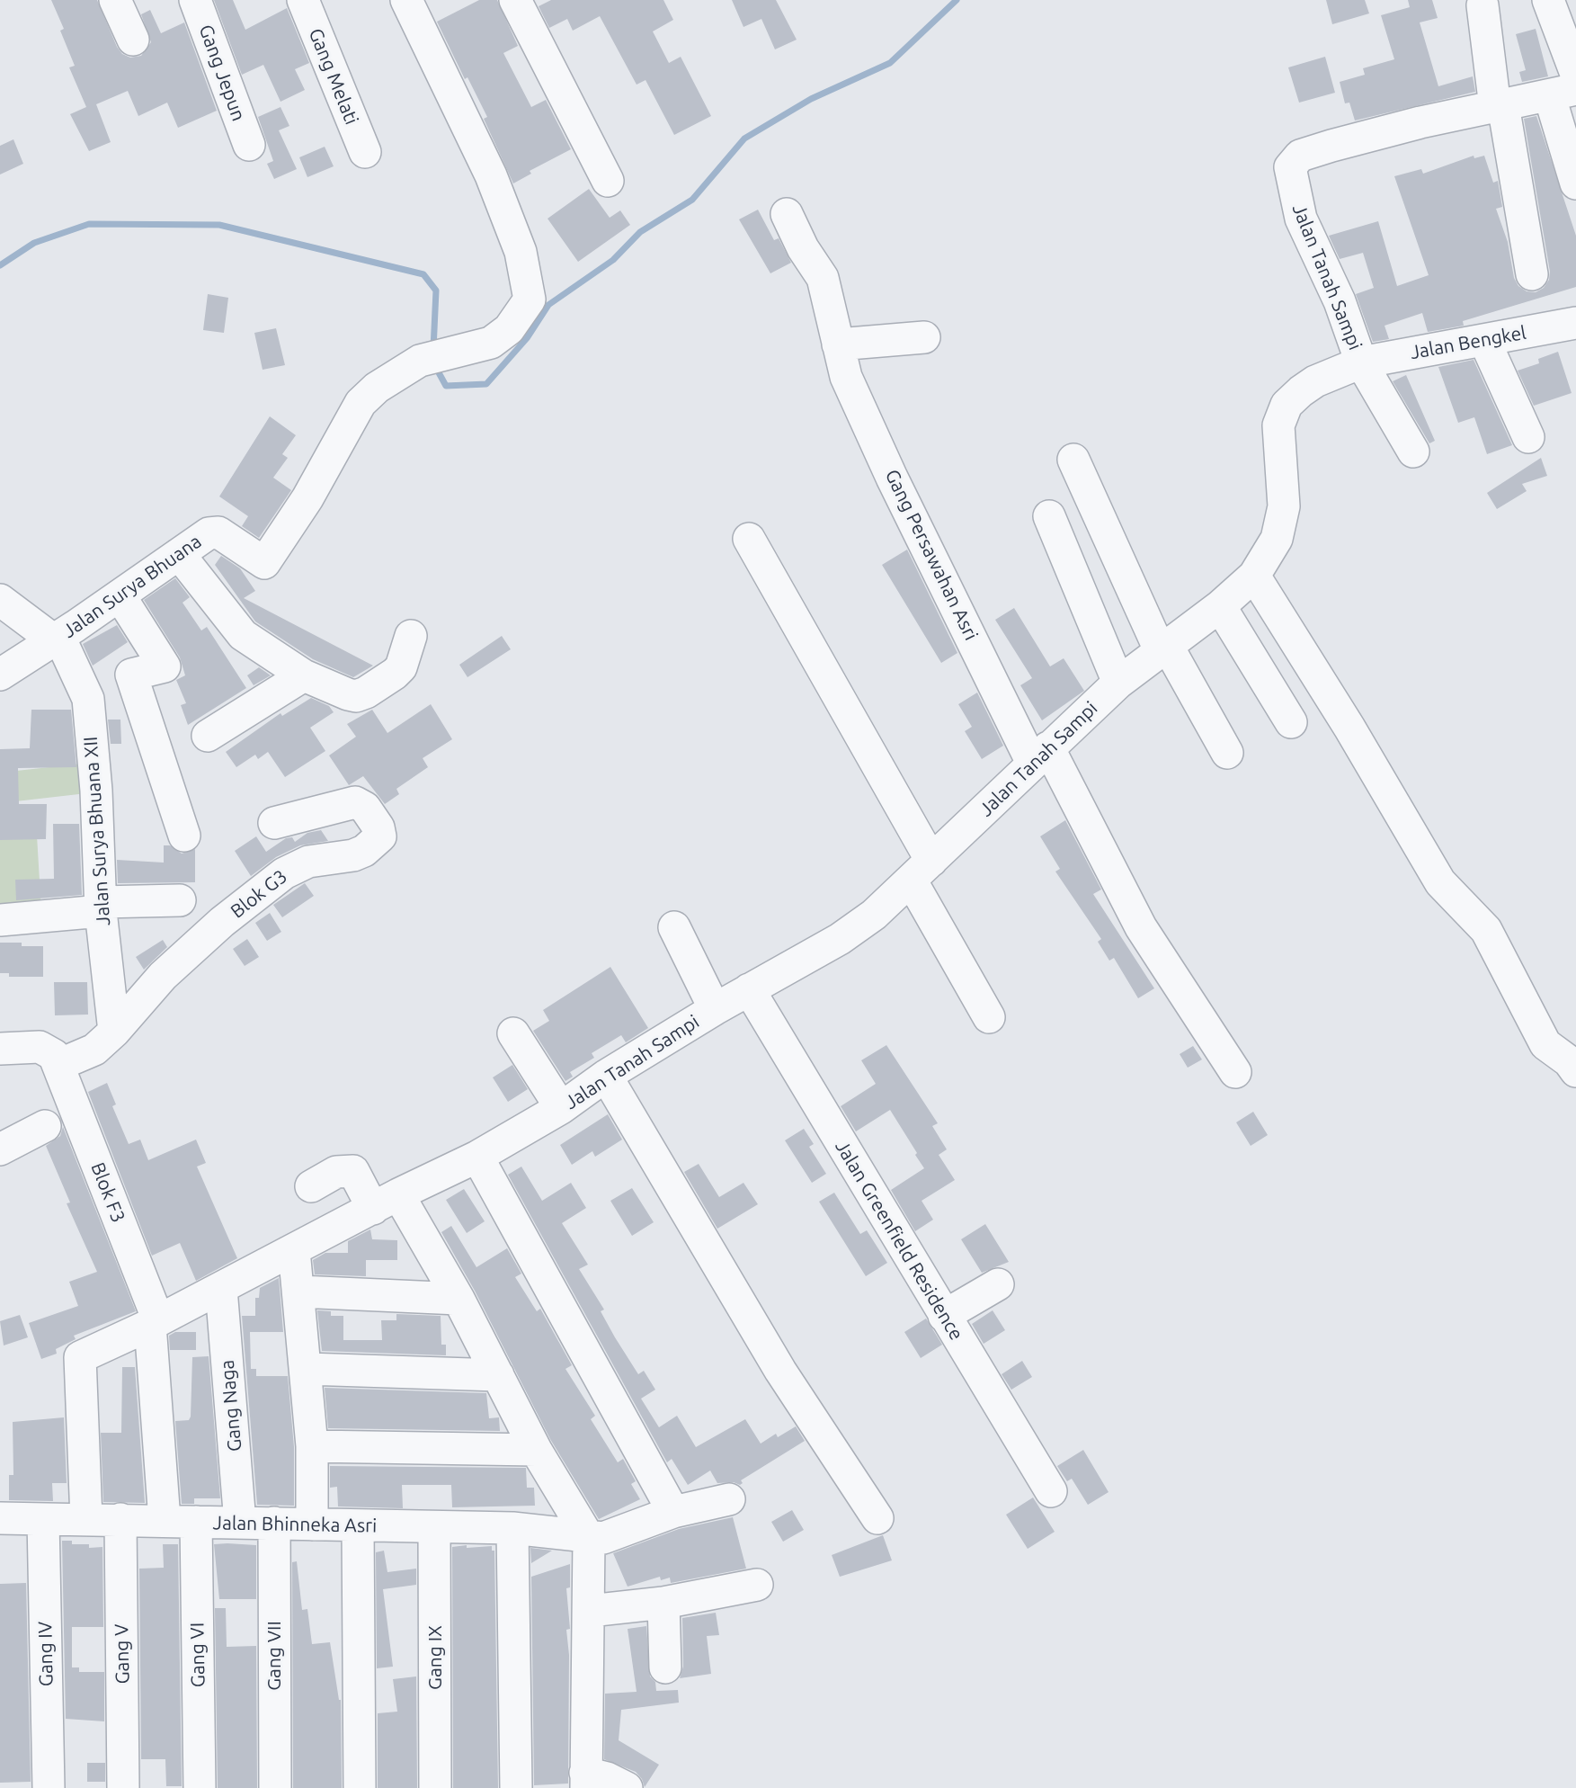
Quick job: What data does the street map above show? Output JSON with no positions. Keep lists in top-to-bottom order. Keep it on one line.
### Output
{"streets":{"street":["Gang Jepun","Gang Melati","Jalan Tanah Sampi","Jalan Bengkel","Gang Persawahan Asri","Jalan Surya Bhuana","Jalan Surya Bhuana XII","Blok G3","Blok F3","Jalan Greenfield Residence","Gang Naga","Jalan Bhinneka Asri","Gang IV","Gang V","Gang VI","Gang VII","Gang IX"]},"crossings":[["Jalan Tanah Sampi","Jalan Bengkel"],["Jalan Tanah Sampi","Gang Persawahan Asri"],["Jalan Tanah Sampi","Blok F3"],["Jalan Tanah Sampi","Jalan Greenfield Residence"],["Jalan Tanah Sampi","Gang Naga"],["Jalan Tanah Sampi","Jalan Bhinneka Asri"],["Jalan Surya Bhuana","Jalan Surya Bhuana XII"],["Jalan Surya Bhuana XII","Blok G3"],["Blok G3","Blok F3"],["Blok F3","Jalan Bhinneka Asri"],["Gang Naga","Jalan Bhinneka Asri"],["Jalan Bhinneka Asri","Gang IV"],["Jalan Bhinneka Asri","Gang V"],["Jalan Bhinneka Asri","Gang VI"],["Jalan Bhinneka Asri","Gang VII"],["Jalan Bhinneka Asri","Gang IX"]]}
